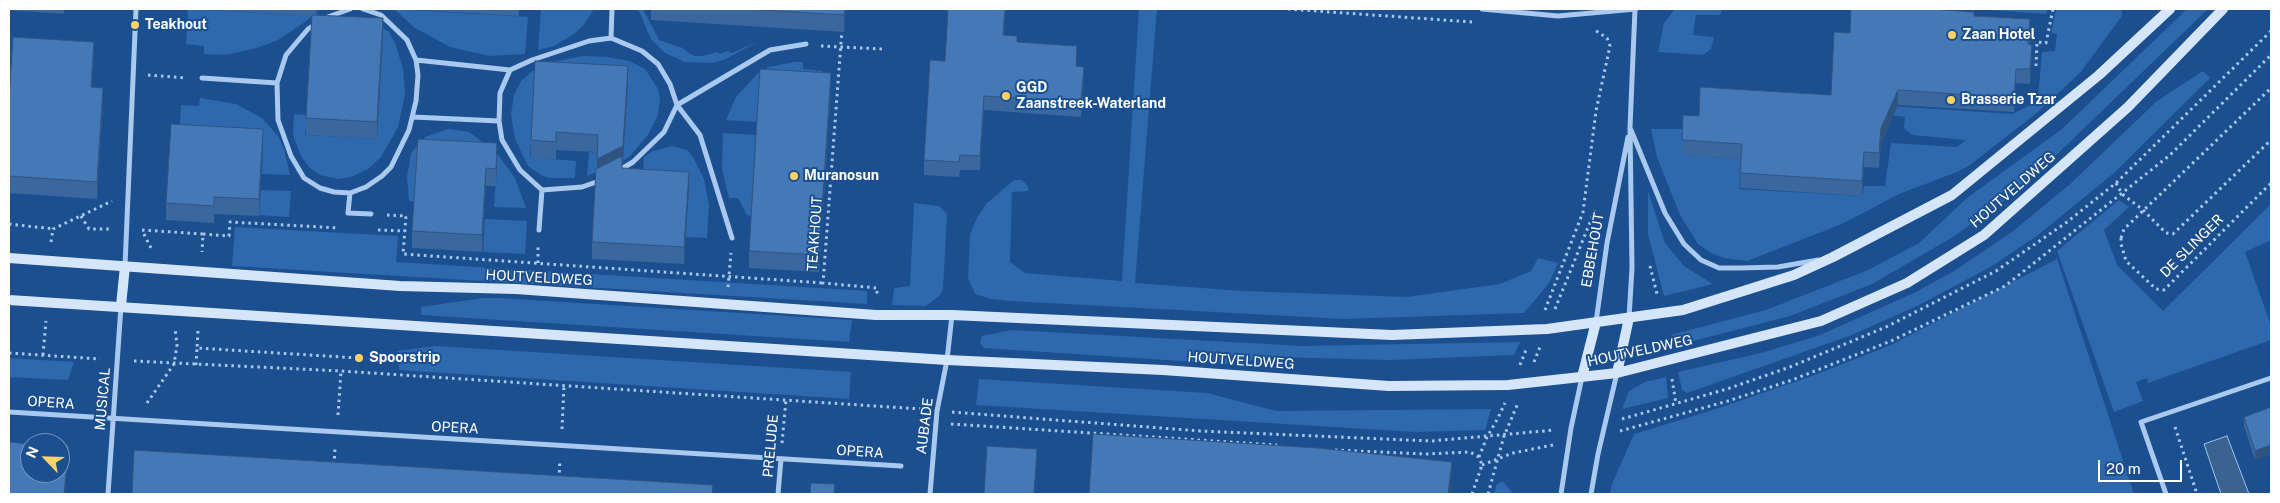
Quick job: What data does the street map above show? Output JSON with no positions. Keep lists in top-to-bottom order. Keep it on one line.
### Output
{"streets":{"street":["HOUTVELDWEG","EBBEHOUT","MUSICAL","OPERA","AUBADE","PRELUDE"],"path":["TEAKHOUT","DE SLINGER"]},"crossings":[["HOUTVELDWEG","TEAKHOUT"],["HOUTVELDWEG","EBBEHOUT"],["HOUTVELDWEG","MUSICAL"],["HOUTVELDWEG","AUBADE"],["MUSICAL","OPERA"],["OPERA","PRELUDE"]],"places":["Teakhout","Zaan Hotel","GGD Zaanstreek-Waterland","Brasserie Tzar","Muranosun","Spoorstrip"],"scale_bar":"20 m","north":"top left"}
